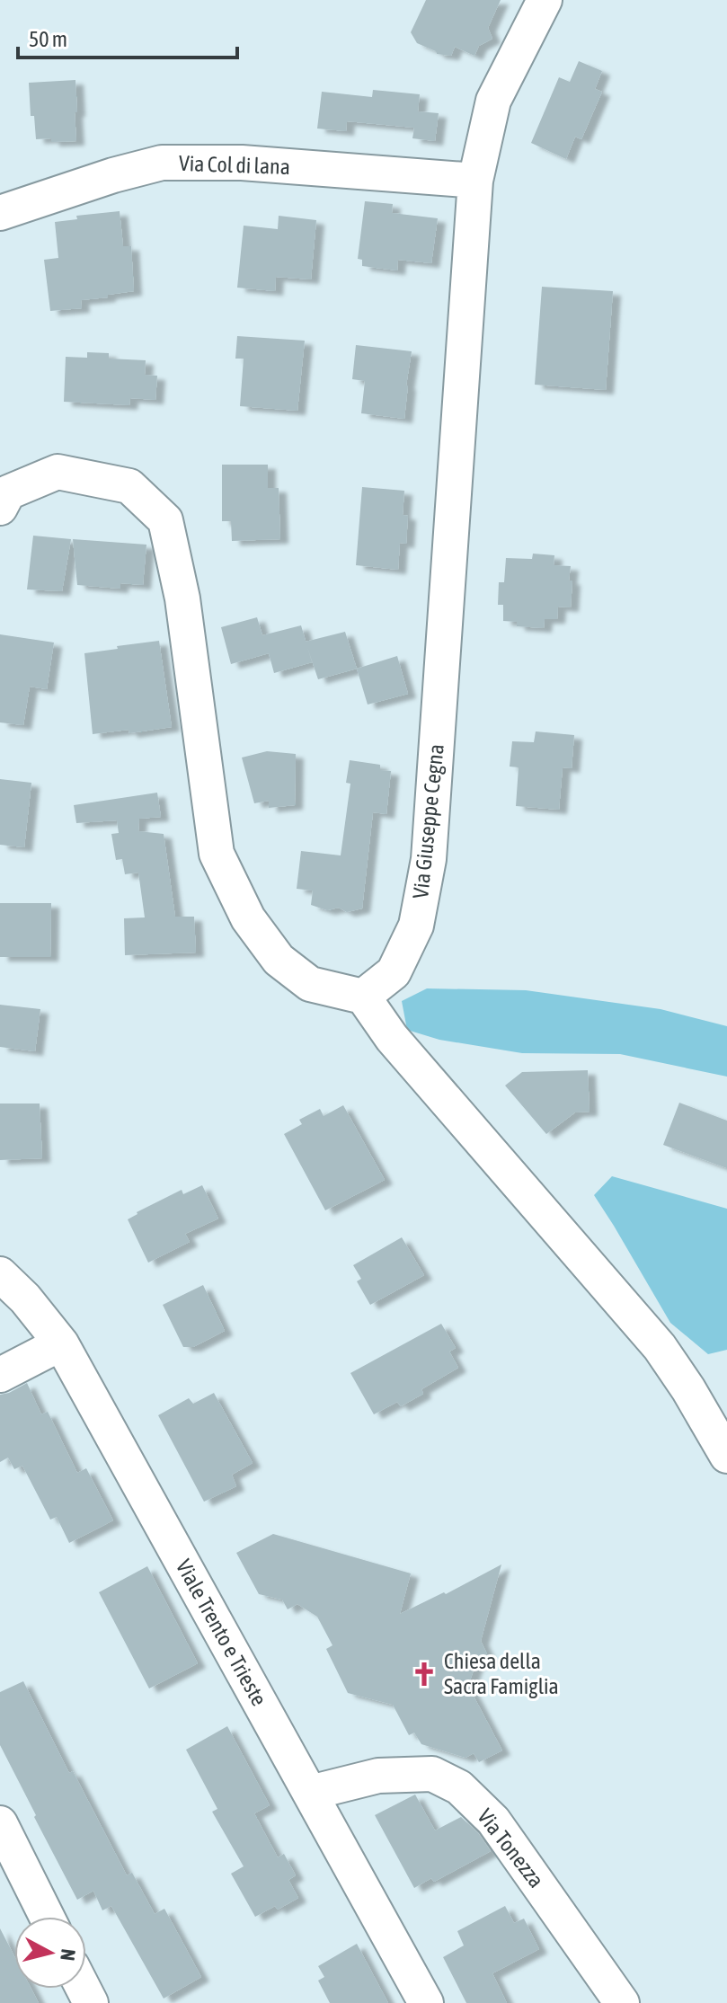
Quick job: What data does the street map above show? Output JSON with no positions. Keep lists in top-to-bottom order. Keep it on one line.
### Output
{"streets":{"street":["Via Col di lana","Via Giuseppe Cegna","Viale Trento e Trieste","Via Tonezza"]},"crossings":[["Via Col di lana","Via Giuseppe Cegna"],["Viale Trento e Trieste","Via Tonezza"]],"places":{"church":["Chiesa della Sacra Famiglia"]},"scale_bar":"50 m","north":"right"}
